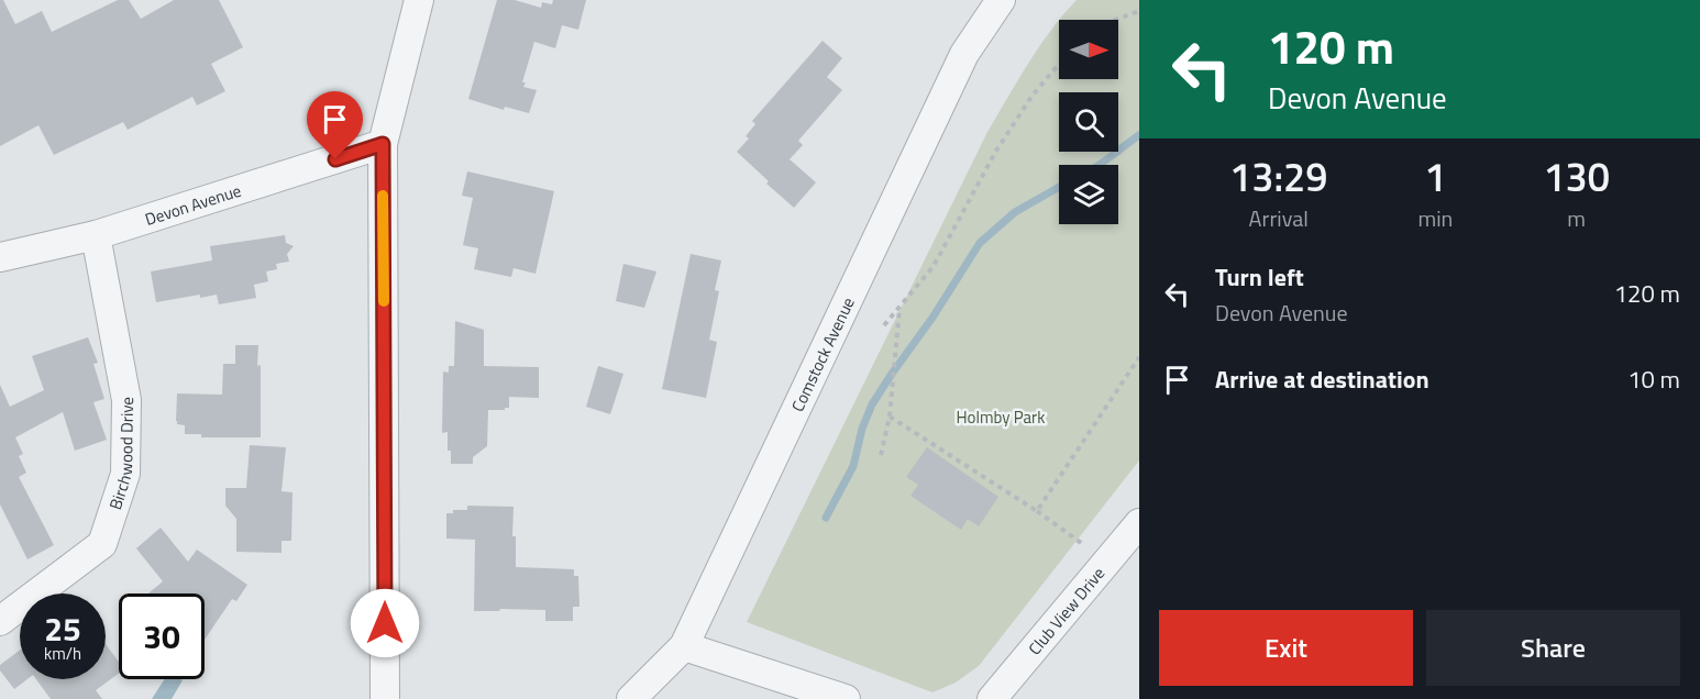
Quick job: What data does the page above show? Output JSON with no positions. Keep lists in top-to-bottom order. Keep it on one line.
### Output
{"streets":{"street":["Devon Avenue","Comstock Avenue","Birchwood Drive","Club View Drive"]},"crossings":[["Devon Avenue","Birchwood Drive"]],"parks":["Holmby Park"],"north":"right","page":{"turn":["120 m","Devon Avenue"],"eta":["13:29","Arrival","1","min","130","m"],"list":[{"name":"Turn left","note":"Devon Avenue","value":"120 m"},{"name":"Arrive at destination","value":"10 m"}],"speed":"25 km/h","limit":"30","buttons":["Exit","Share"]}}
